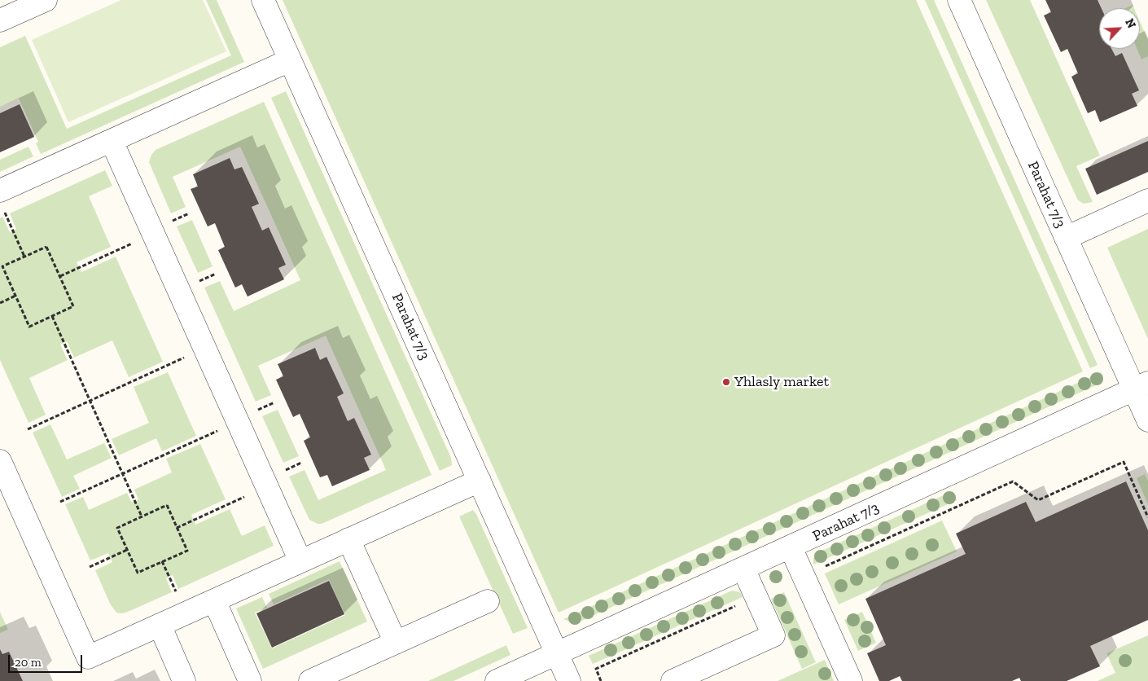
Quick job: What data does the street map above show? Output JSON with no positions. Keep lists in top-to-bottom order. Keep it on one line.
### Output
{"streets":{"street":["Parahat 7/3"]},"places":["Yhlasly market"],"scale_bar":"20 m","north":"top right"}
